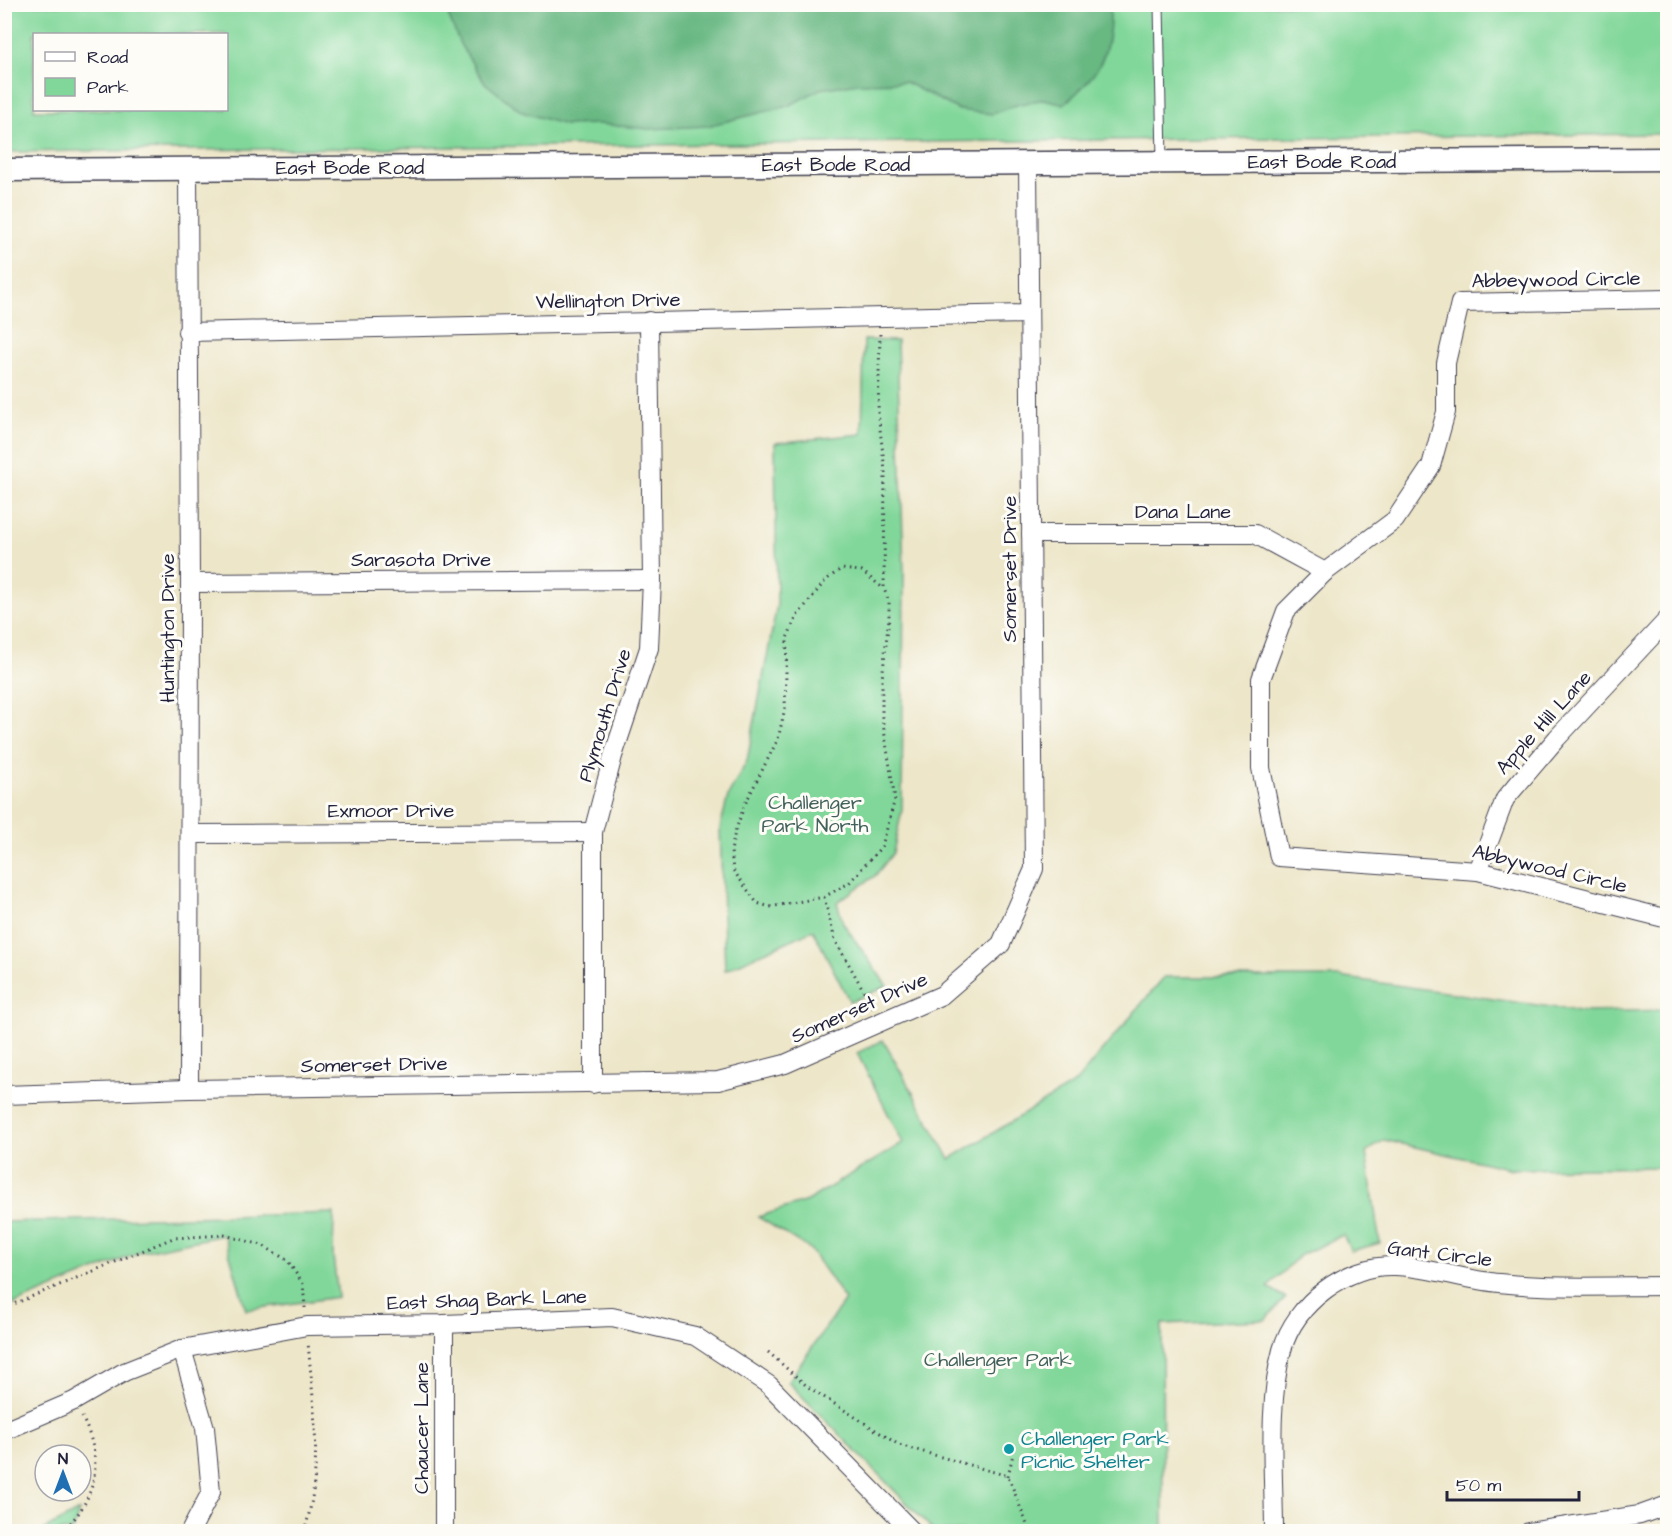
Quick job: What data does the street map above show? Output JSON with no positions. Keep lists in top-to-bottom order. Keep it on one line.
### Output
{"streets":{"street":["East Bode Road","Abbeywood Circle","Wellington Drive","Dana Lane","Sarasota Drive","Somerset Drive","Huntington Drive","Plymouth Drive","Apple Hill Lane","Exmoor Drive","Abbywood Circle","Gant Circle","East Shag Bark Lane","Chaucer Lane"]},"crossings":[["East Bode Road","Somerset Drive"],["East Bode Road","Huntington Drive"],["Abbeywood Circle","Dana Lane"],["Abbeywood Circle","Abbywood Circle"],["Wellington Drive","Somerset Drive"],["Wellington Drive","Huntington Drive"],["Wellington Drive","Plymouth Drive"],["Dana Lane","Somerset Drive"],["Sarasota Drive","Huntington Drive"],["Sarasota Drive","Plymouth Drive"],["Somerset Drive","Huntington Drive"],["Somerset Drive","Plymouth Drive"],["Huntington Drive","Exmoor Drive"],["Plymouth Drive","Exmoor Drive"],["Apple Hill Lane","Abbywood Circle"],["East Shag Bark Lane","Chaucer Lane"]],"parks":["Challenger Park North","Challenger Park"],"places":["Challenger Park Picnic Shelter"],"legend":["Road","Park"],"scale_bar":"50 m","north":"top"}
